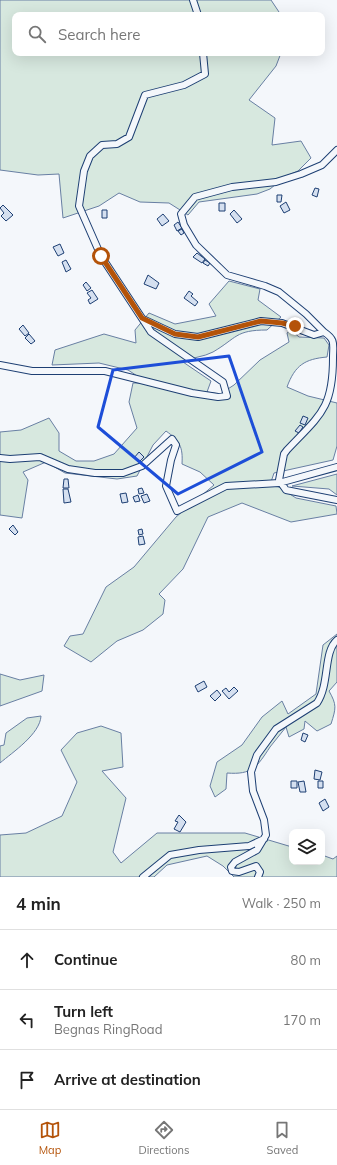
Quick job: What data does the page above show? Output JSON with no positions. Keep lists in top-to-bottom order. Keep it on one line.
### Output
{"page":{"search":"Search here","heading":["4 min","Walk · 250 m"],"list":[["Continue","80 m"],["Turn left","Begnas RingRoad","170 m"],"Arrive at destination"],"nav":["Map","Directions","Saved"]}}
